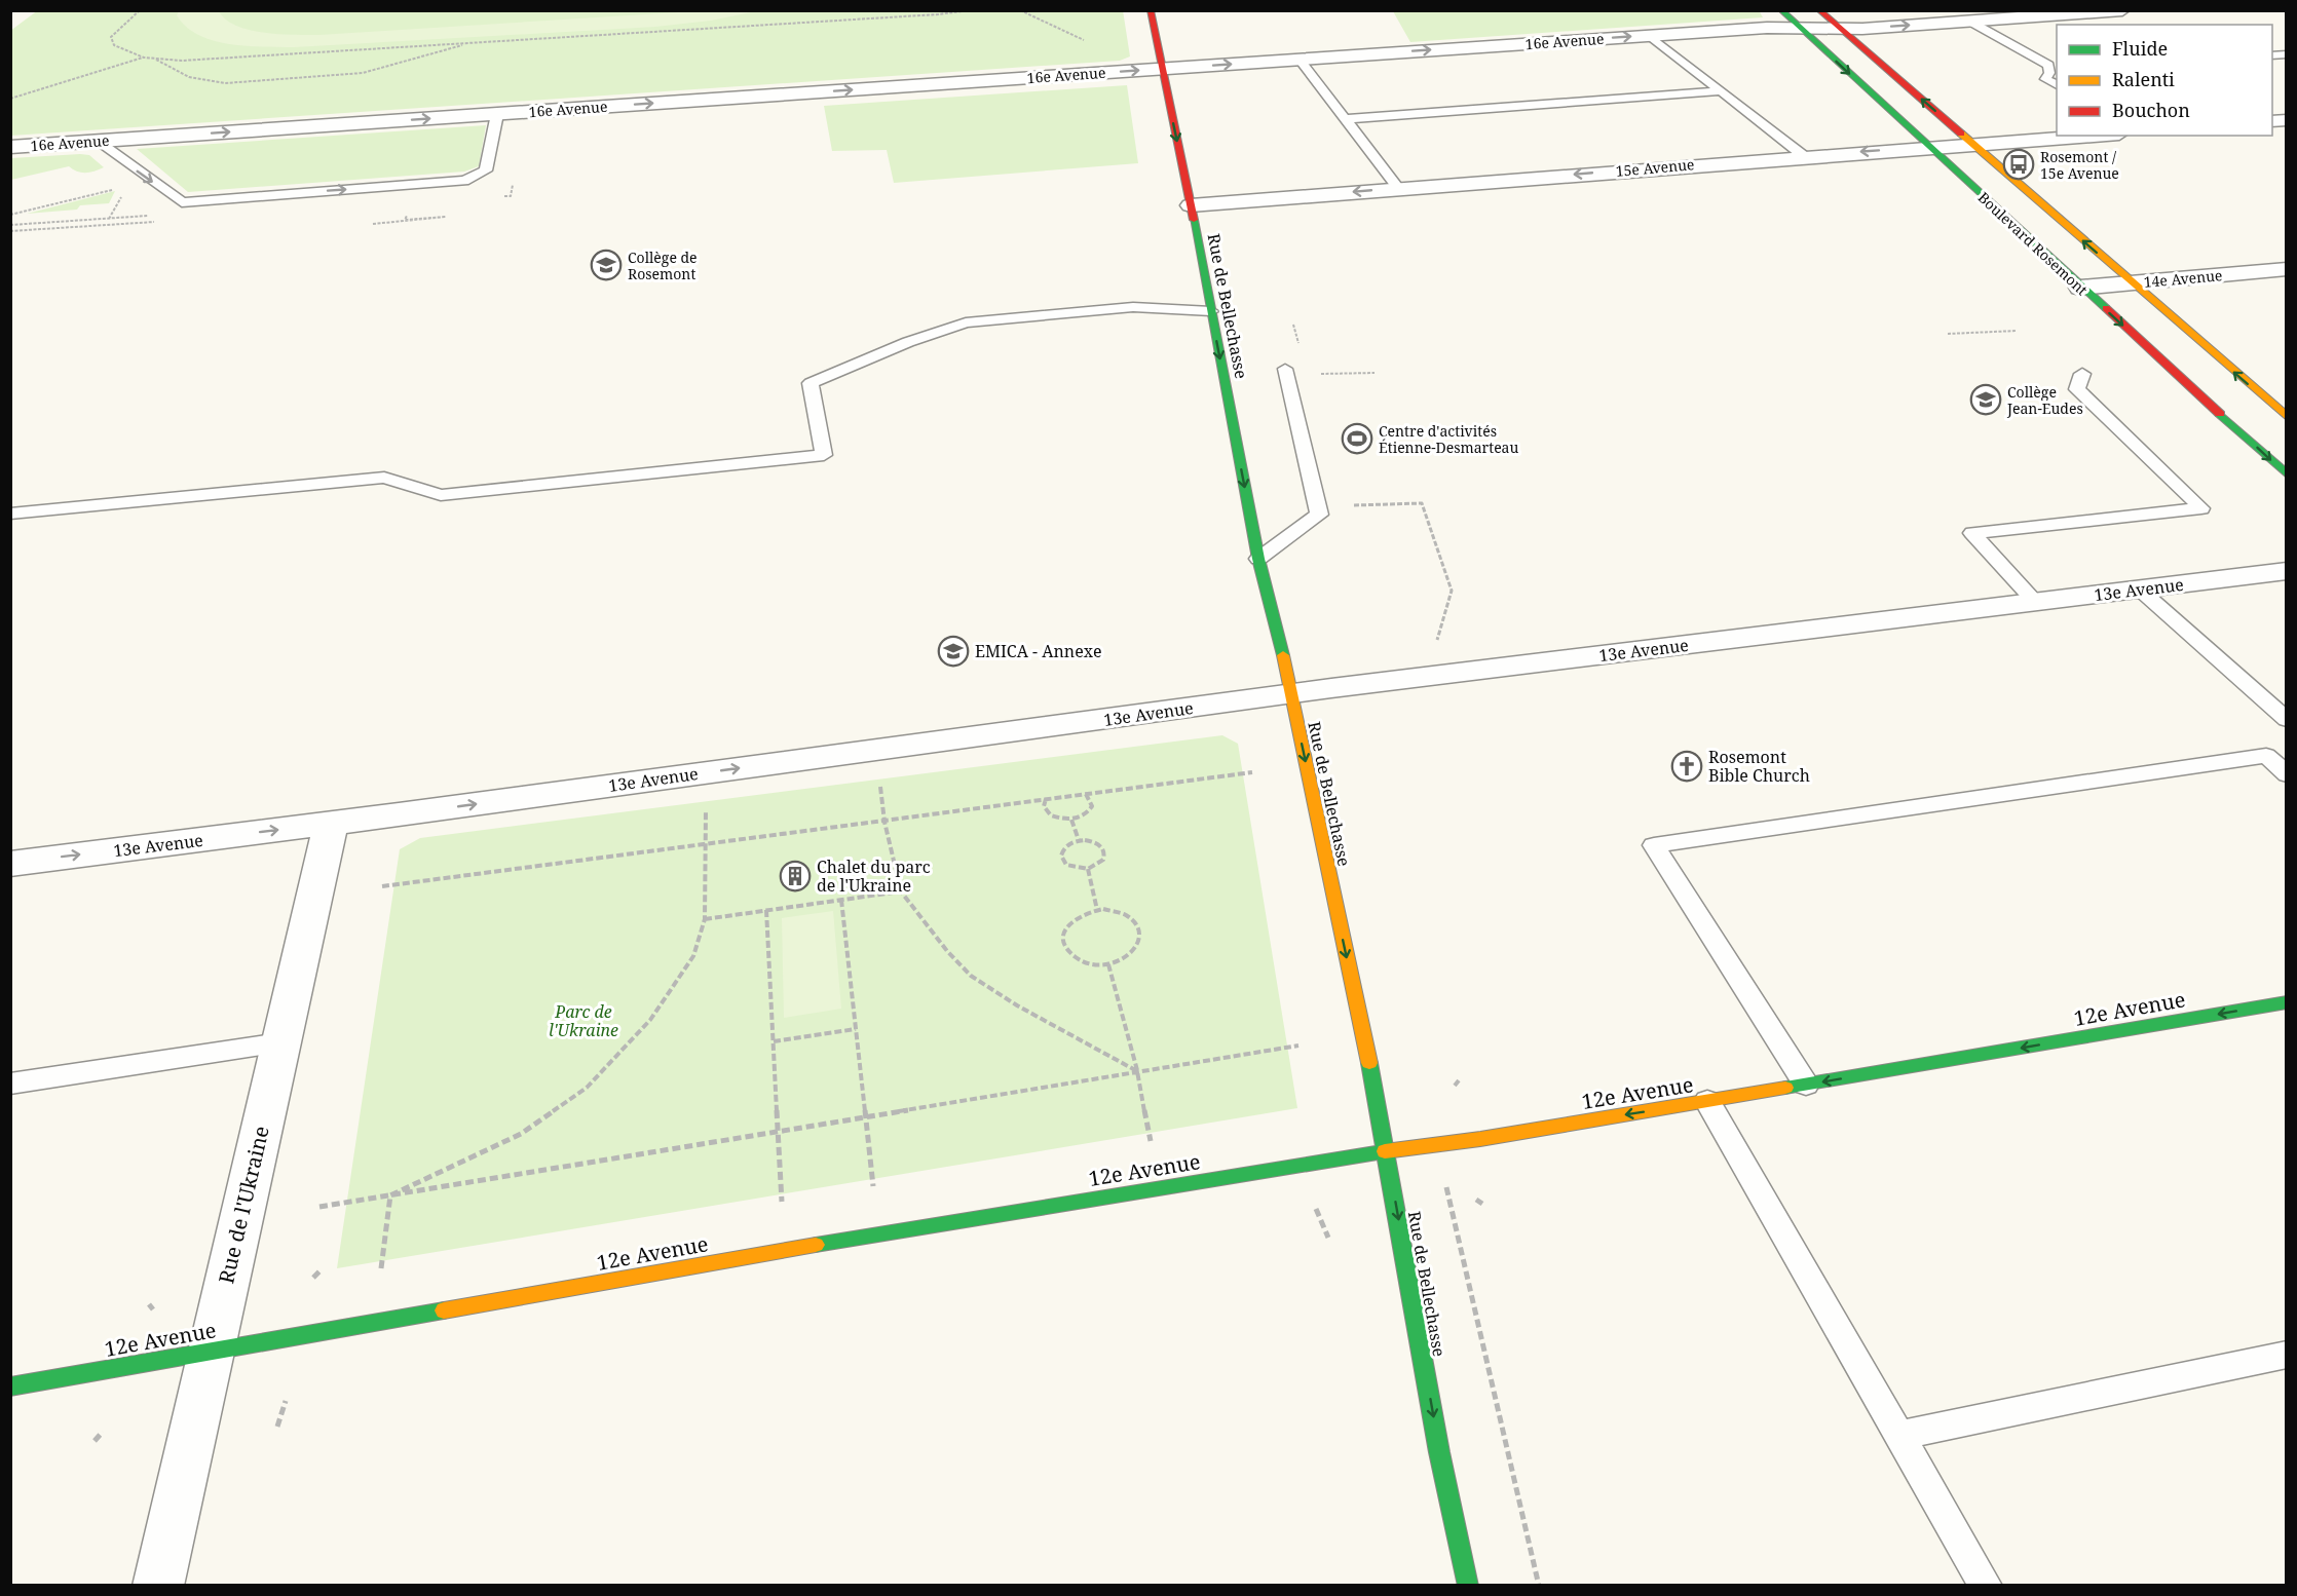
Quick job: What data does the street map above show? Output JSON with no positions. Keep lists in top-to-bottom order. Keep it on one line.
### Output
{"streets":{"street":["16e Avenue","15e Avenue","Boulevard Rosemont","14e Avenue","Rue de Bellechasse","13e Avenue","12e Avenue","Rue de l'Ukraine"]},"crossings":[["16e Avenue","Boulevard Rosemont"],["16e Avenue","Rue de Bellechasse"],["15e Avenue","Boulevard Rosemont"],["15e Avenue","Rue de Bellechasse"],["Boulevard Rosemont","14e Avenue"],["Rue de Bellechasse","13e Avenue"],["Rue de Bellechasse","12e Avenue"],["13e Avenue","Rue de l'Ukraine"],["12e Avenue","Rue de l'Ukraine"]],"one_way":["16e Avenue","15e Avenue","Rue de Bellechasse","13e Avenue","12e Avenue"],"parks":["Parc de l'Ukraine"],"places":{"bus stop":["Rosemont / 15e Avenue"],"school or university":["Collège de Rosemont","Collège Jean-Eudes","EMICA - Annexe"],"sports":["Centre d'activités Étienne-Desmarteau"],"church":["Rosemont Bible Church"],"building":["Chalet du parc de l'Ukraine"]},"legend":["Fluide","Ralenti","Bouchon"]}
